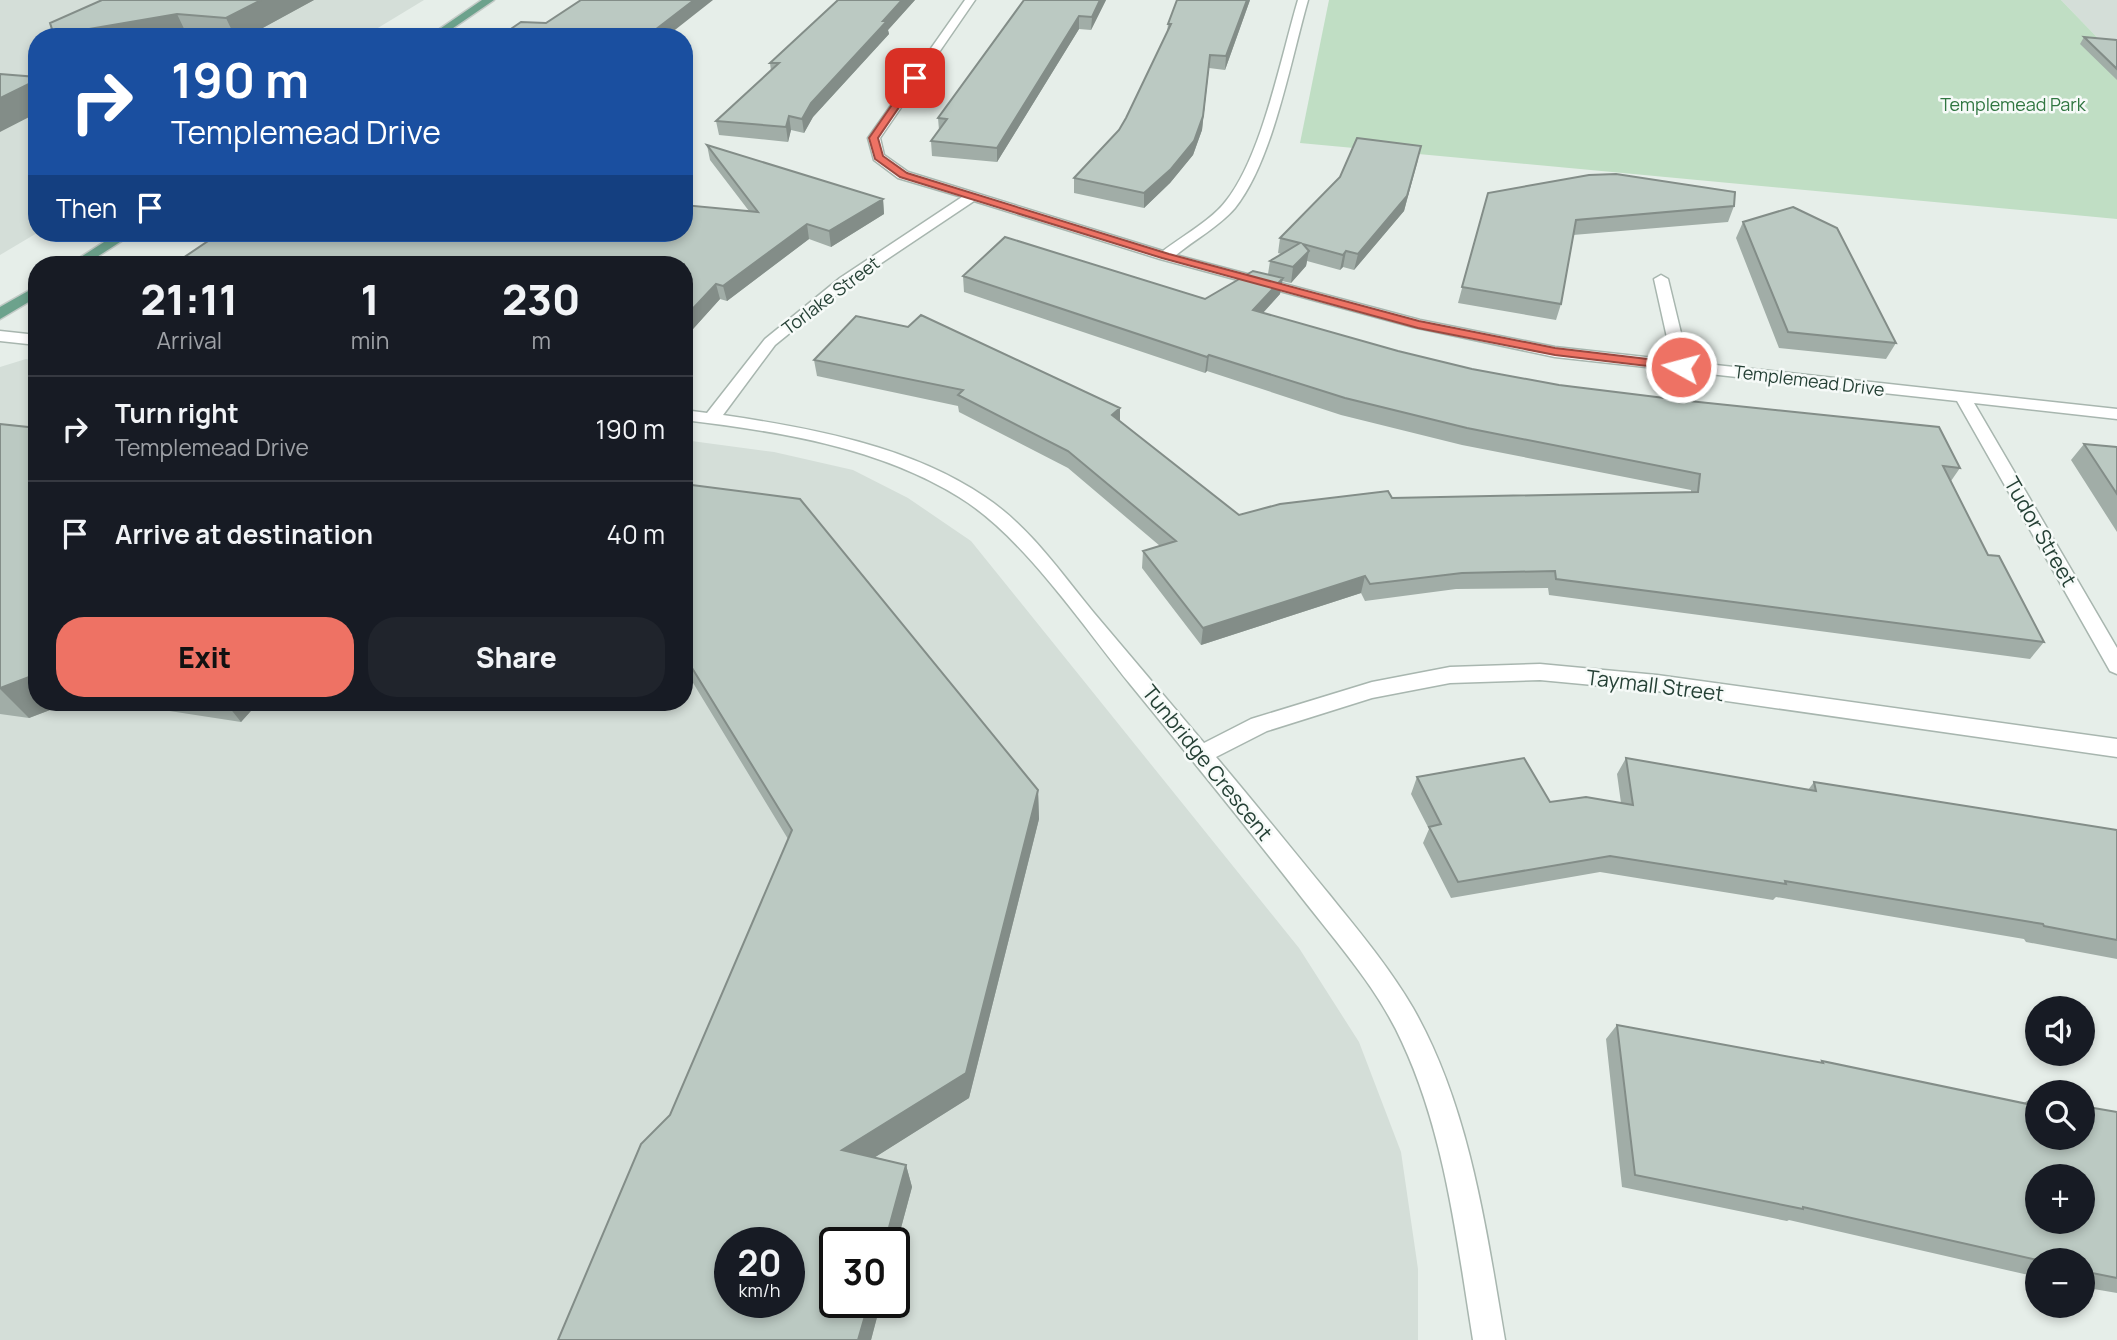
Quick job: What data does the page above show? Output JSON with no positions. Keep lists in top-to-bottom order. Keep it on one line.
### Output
{"streets":{"street":["Torlake Street","Templemead Drive","Tudor Street","Taymall Street","Tunbridge Crescent"]},"crossings":[["Torlake Street","Templemead Drive"],["Torlake Street","Tunbridge Crescent"],["Templemead Drive","Tudor Street"],["Taymall Street","Tunbridge Crescent"]],"parks":["Templemead Park"],"page":{"turn":["190 m","Templemead Drive"],"then":"Then","eta":["21:11","Arrival","1","min","230","m"],"list":[{"name":"Turn right","note":"Templemead Drive","value":"190 m"},{"name":"Arrive at destination","value":"40 m"}],"buttons":["Exit","Share"],"map_buttons":["+","−"],"speed":"20 km/h","limit":"30"}}
